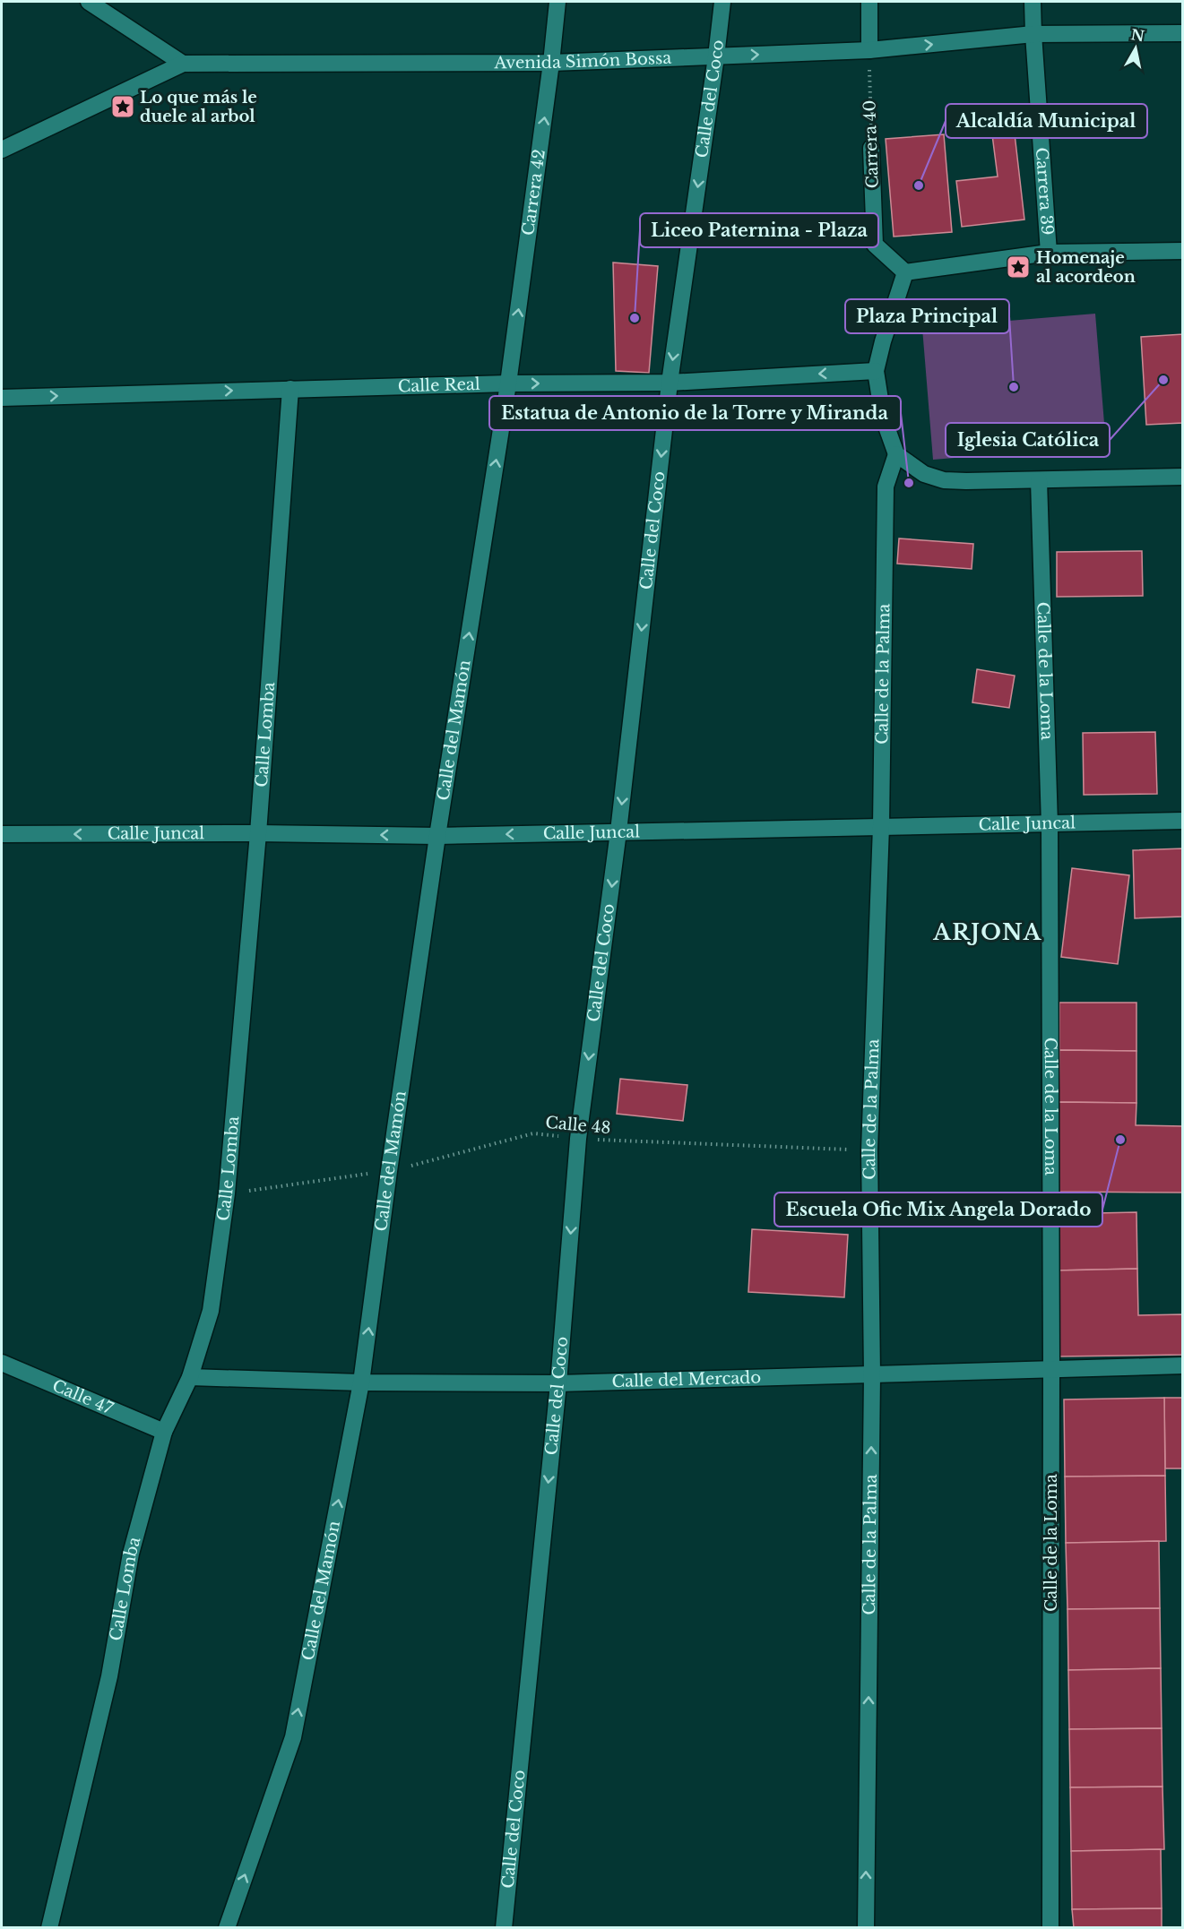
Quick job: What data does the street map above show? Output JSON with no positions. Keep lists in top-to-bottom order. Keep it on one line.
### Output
{"streets":{"street":["Avenida Simón Bossa","Calle del Coco","Carrera 40","Carrera 39","Carrera 42","Calle Real","Calle de la Loma","Calle de la Palma","Calle del Mamón","Calle Lomba","Calle Juncal","Calle del Mercado","Calle 47"],"path":["Calle 48"]},"crossings":[["Avenida Simón Bossa","Calle del Coco"],["Avenida Simón Bossa","Carrera 40"],["Avenida Simón Bossa","Carrera 39"],["Avenida Simón Bossa","Carrera 42"],["Calle del Coco","Calle Real"],["Calle del Coco","Calle Juncal"],["Calle del Coco","Calle 48"],["Calle del Coco","Calle del Mercado"],["Carrera 42","Calle Real"],["Carrera 42","Calle del Mamón"],["Calle Real","Calle del Mamón"],["Calle Real","Calle Lomba"],["Calle de la Loma","Calle Juncal"],["Calle de la Loma","Calle del Mercado"],["Calle de la Palma","Calle Juncal"],["Calle de la Palma","Calle 48"],["Calle de la Palma","Calle del Mercado"],["Calle del Mamón","Calle Juncal"],["Calle del Mamón","Calle 48"],["Calle del Mamón","Calle del Mercado"],["Calle Lomba","Calle Juncal"],["Calle Lomba","Calle 48"],["Calle Lomba","Calle del Mercado"],["Calle Lomba","Calle 47"]],"one_way":["Calle del Coco","Carrera 42","Calle de la Palma","Calle del Mamón","Calle Juncal"],"districts":["ARJONA"],"places":{"place":["Lo que más le duele al arbol","Homenaje al acordeon"],"other":["Alcaldía Municipal","Liceo Paternina - Plaza","Iglesia Católica","Plaza Principal","Estatua de Antonio de la Torre y Miranda","Escuela Ofic Mix Angela Dorado"]},"north":"top"}
